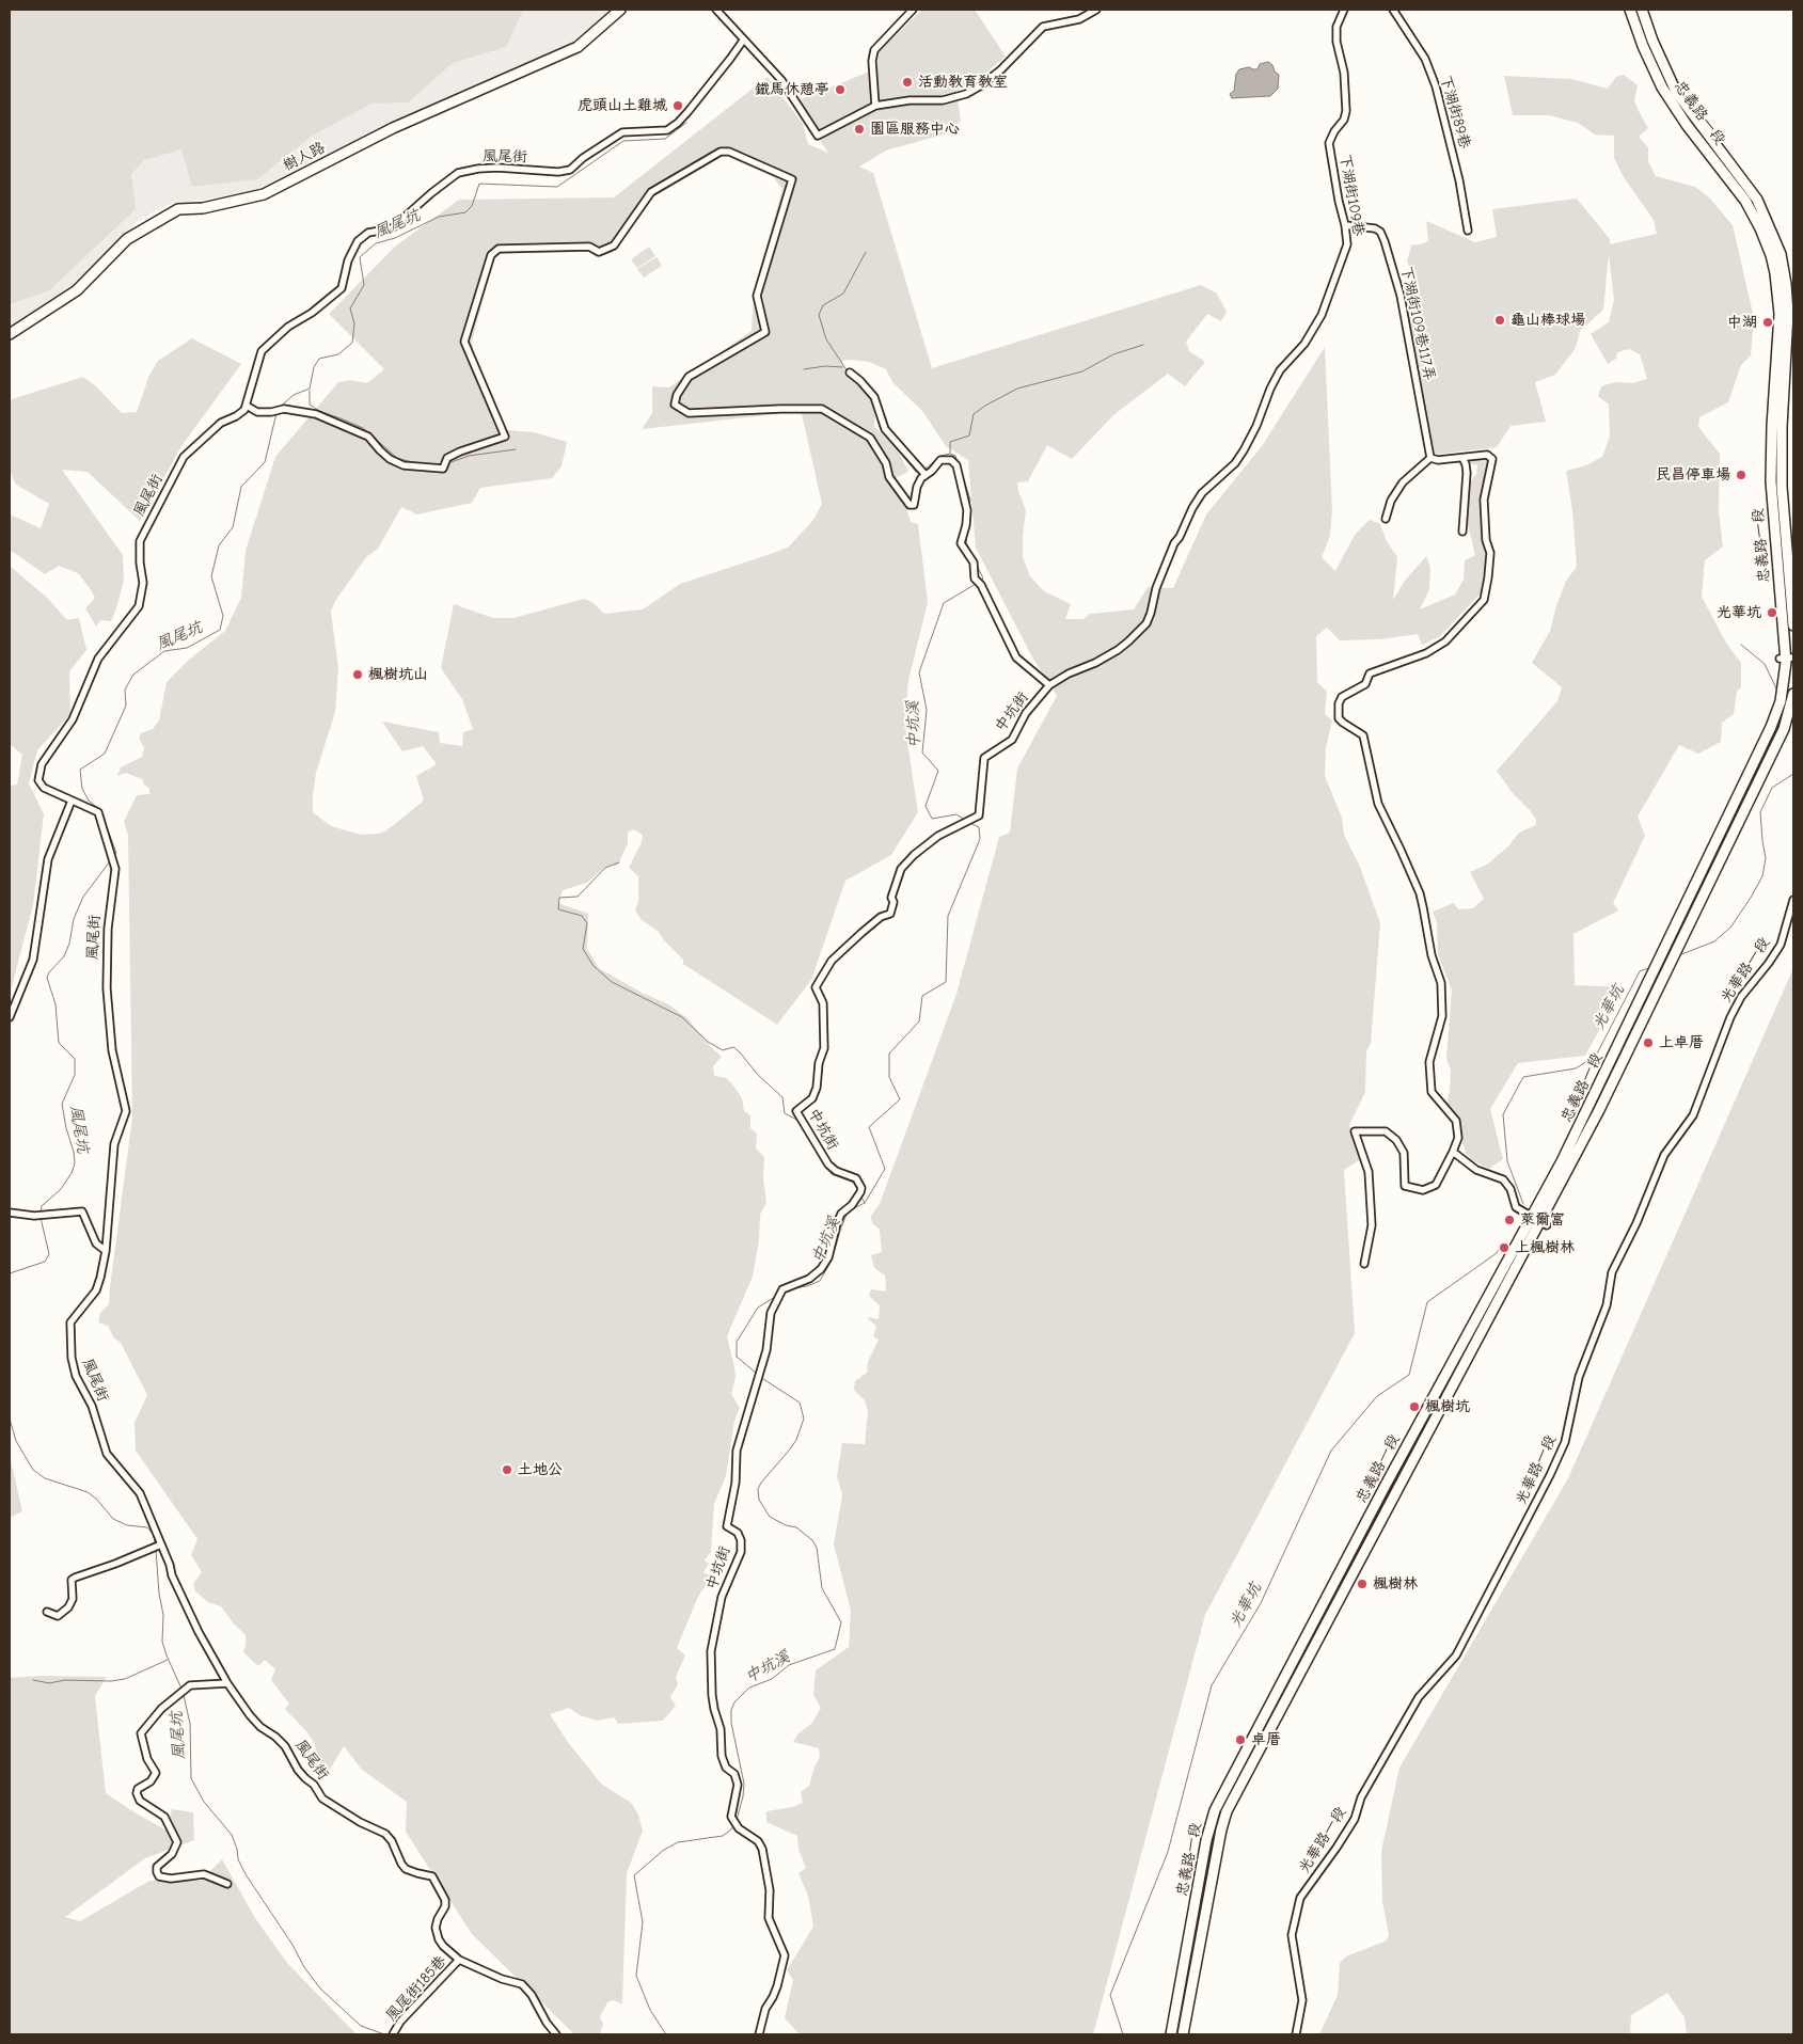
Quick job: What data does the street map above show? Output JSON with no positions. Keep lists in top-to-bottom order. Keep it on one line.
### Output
{"streets":{"main road":["忠義路一段","樹人路"],"street":["下湖街89巷","風尾街","下湖街109巷","下湖街109巷117弄","中坑街","光華路一段","風尾街185巷"]},"crossings":[["風尾街","風尾街185巷"],["下湖街109巷","下湖街109巷117弄"],["下湖街109巷","中坑街"]],"water":["風尾坑","中坑溪","光華坑"],"places":["活動教育教室","鐵馬休憩亭","虎頭山土雞城","園區服務中心","龜山棒球場","中湖","民昌停車場","光華坑","楓樹坑山","上卓厝","萊爾富","上楓樹林","楓樹坑","土地公","楓樹林","卓厝"]}
